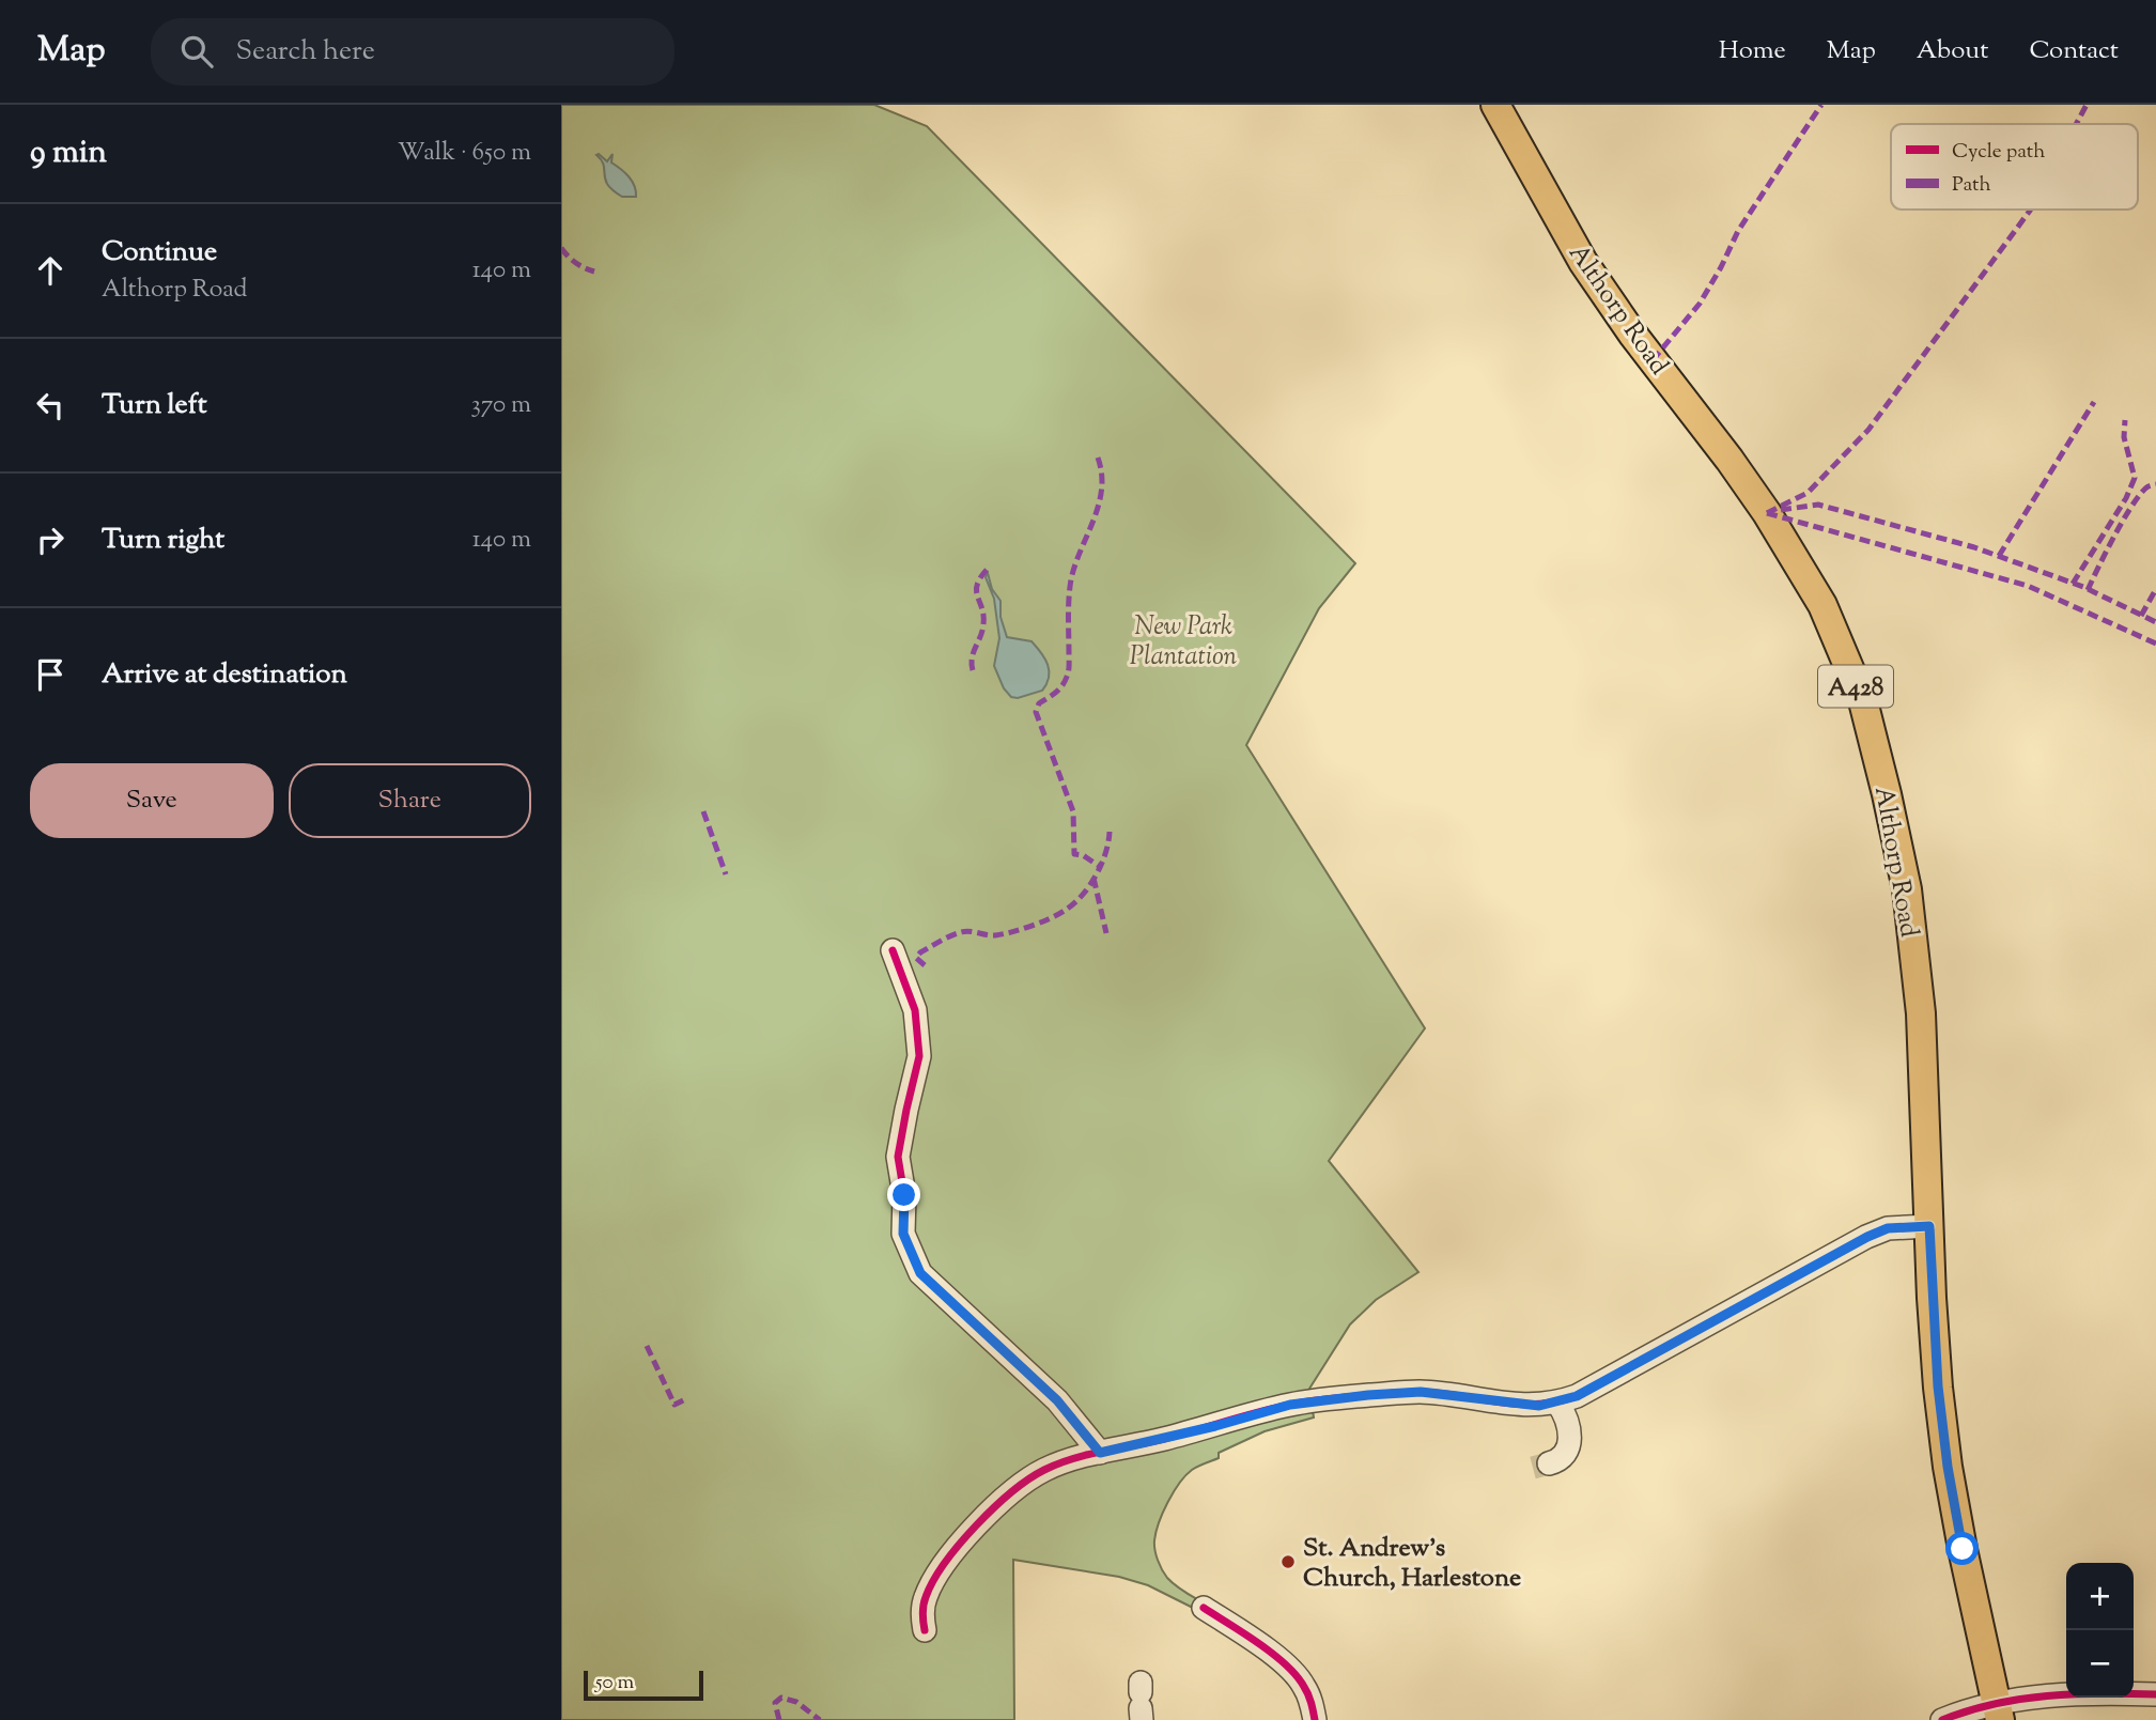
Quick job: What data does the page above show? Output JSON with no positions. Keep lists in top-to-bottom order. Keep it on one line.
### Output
{"streets":{"main road":["Althorp Road","A428"]},"parks":["New Park Plantation"],"places":["St. Andrew's Church, Harlestone"],"legend":["Cycle path","Path"],"scale_bar":"50 m","page":{"header":"Map","search":"Search here","nav":["Home","Map","About","Contact"],"heading":["9 min","Walk · 650 m"],"list":[["Continue","Althorp Road","140 m"],["Turn left","370 m"],["Turn right","140 m"],"Arrive at destination"],"buttons":["Save","Share"],"map_buttons":["+","−"],"scale":"50 m"}}
